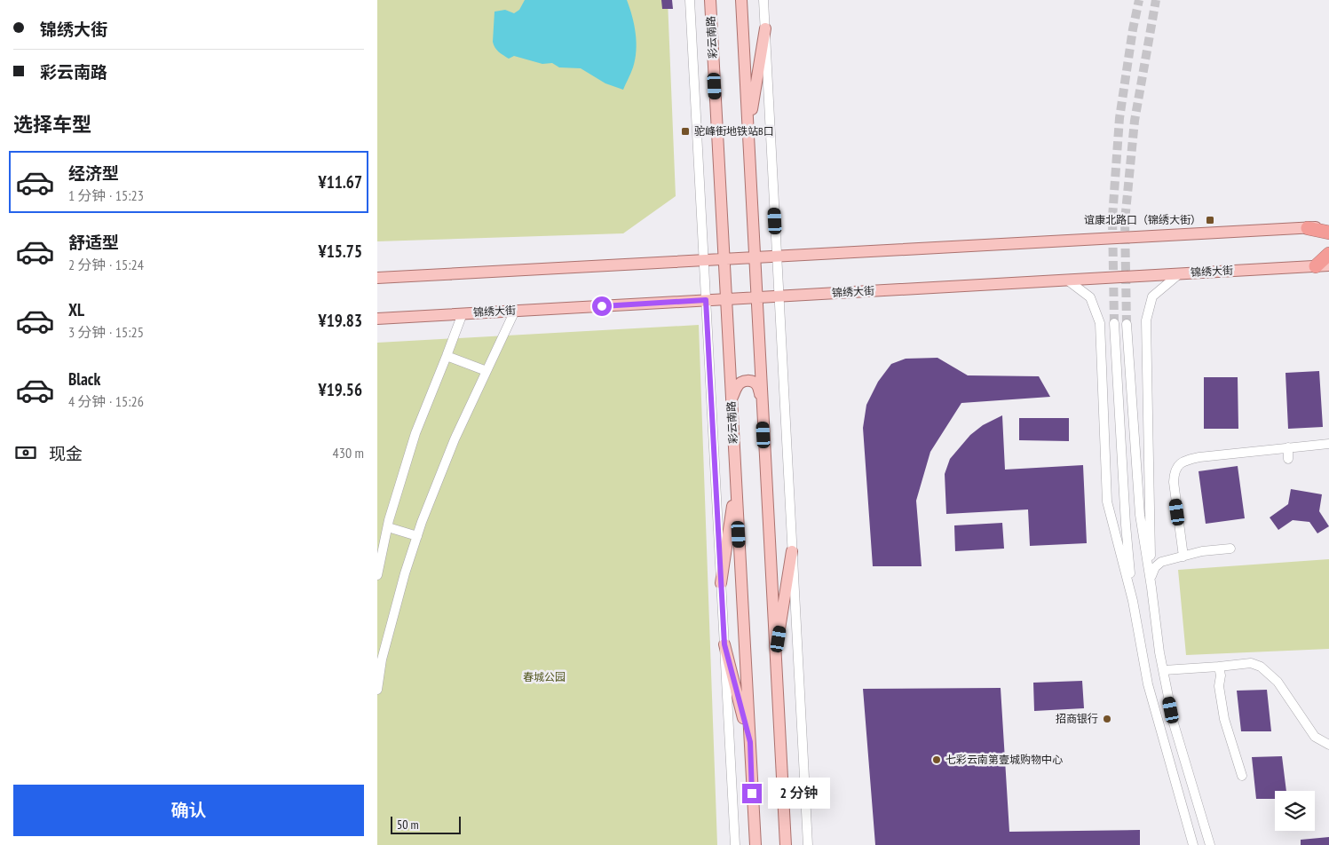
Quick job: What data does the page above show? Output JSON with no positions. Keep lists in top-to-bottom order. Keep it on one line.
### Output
{"streets":{"main road":["彩云南路","锦绣大街"]},"crossings":[["彩云南路","锦绣大街"]],"parks":["春城公园"],"places":{"transit":["驼峰街地铁站B口","谊康北路口（锦绣大街）"],"other":["招商银行","七彩云南第壹城购物中心"]},"scale_bar":"50 m","page":{"banner":["锦绣大街","彩云南路"],"heading":"选择车型","list":[{"name":"经济型","note":"1 分钟 · 15:23","value":"¥11.67"},{"name":"舒适型","note":"2 分钟 · 15:24","value":"¥15.75"},{"name":"XL","note":"3 分钟 · 15:25","value":"¥19.83"},{"name":"Black","note":"4 分钟 · 15:26","value":"¥19.56"}],"pay":["现金","430 m"],"buttons":"确认","bubble":"2 分钟","scale":"50 m"}}
